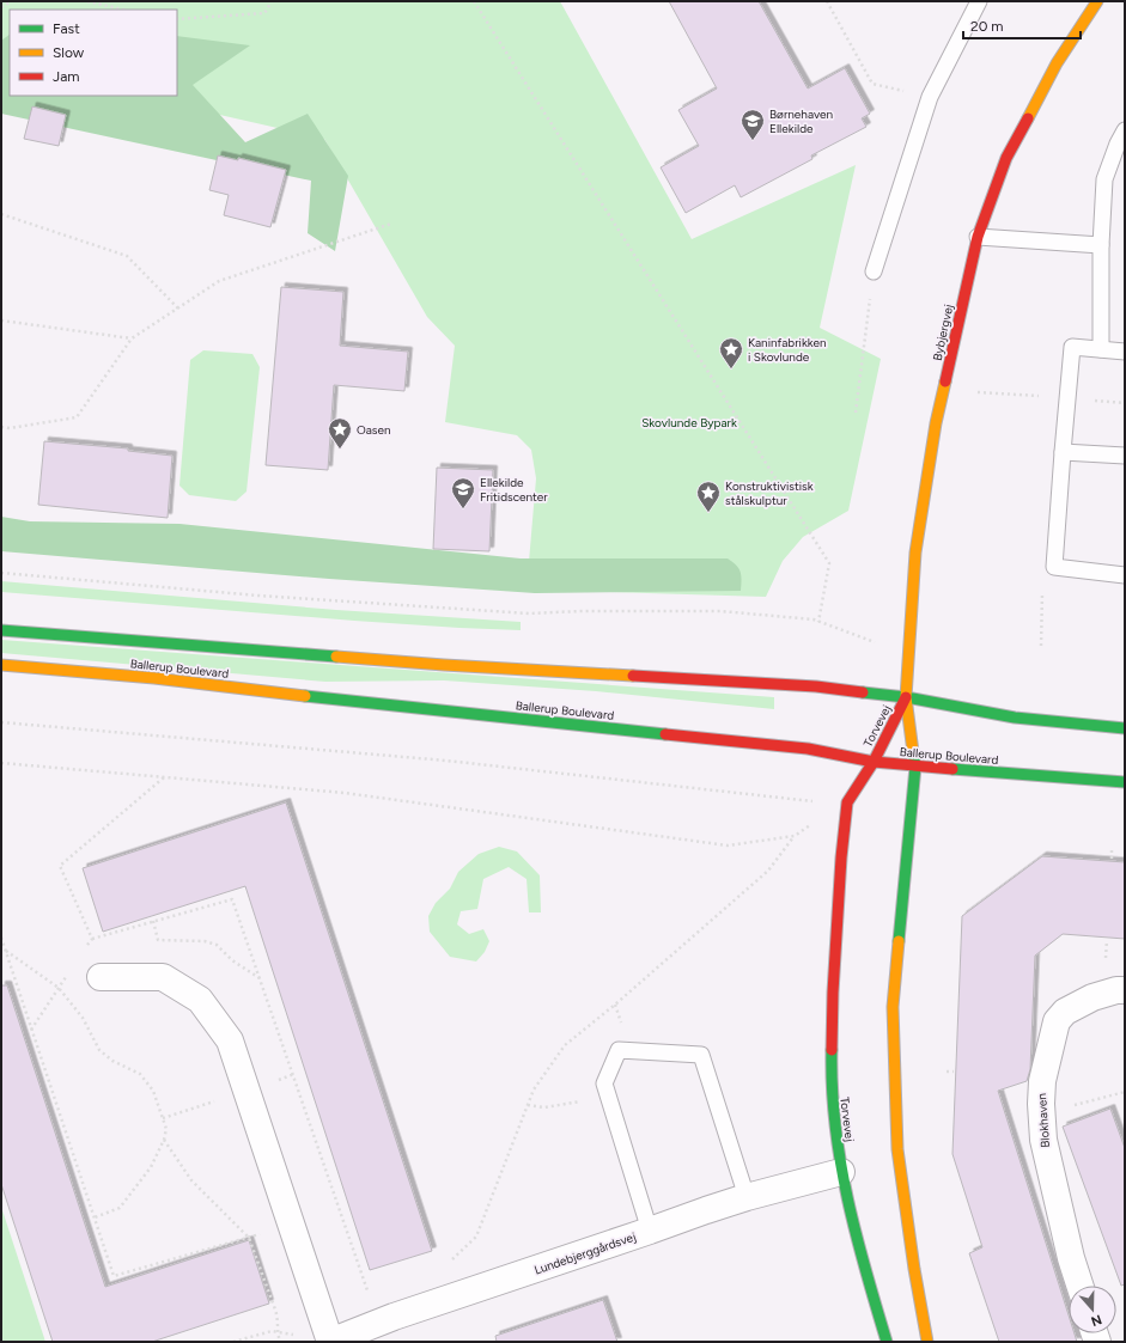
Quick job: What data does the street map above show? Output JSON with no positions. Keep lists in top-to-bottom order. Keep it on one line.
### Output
{"streets":{"street":["Bybjergvej","Ballerup Boulevard","Torvevej","Blokhaven","Lundebjerggårdsvej"]},"crossings":[["Bybjergvej","Ballerup Boulevard"],["Bybjergvej","Torvevej"],["Ballerup Boulevard","Torvevej"],["Torvevej","Lundebjerggårdsvej"]],"parks":["Skovlunde Bypark"],"places":{"school or university":["Børnehaven Ellekilde","Ellekilde Fritidscenter"],"place":["Kaninfabrikken i Skovlunde","Oasen","Konstruktivistisk stålskulptur"]},"legend":["Fast","Slow","Jam"],"scale_bar":"20 m","north":"bottom"}
